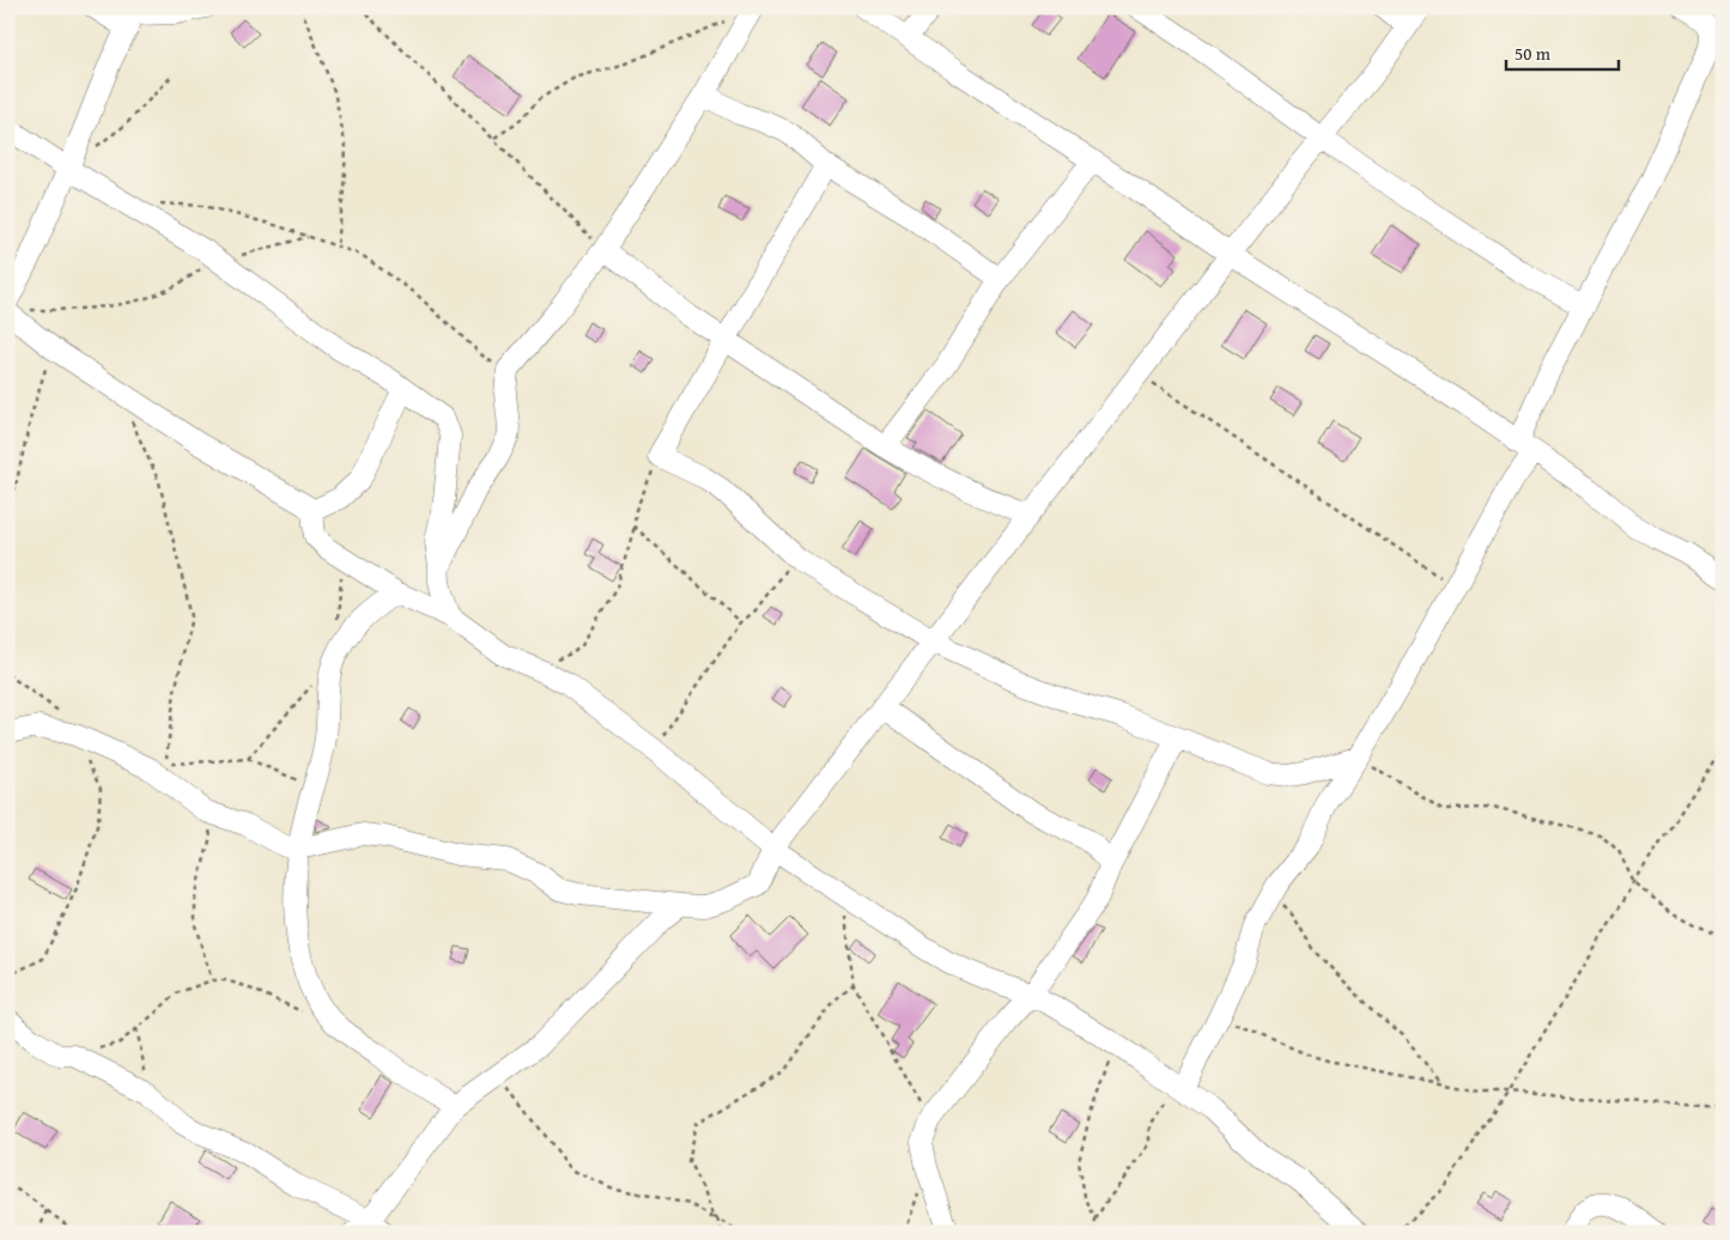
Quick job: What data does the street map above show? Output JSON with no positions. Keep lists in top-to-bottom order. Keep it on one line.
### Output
{"scale_bar":"50 m"}
